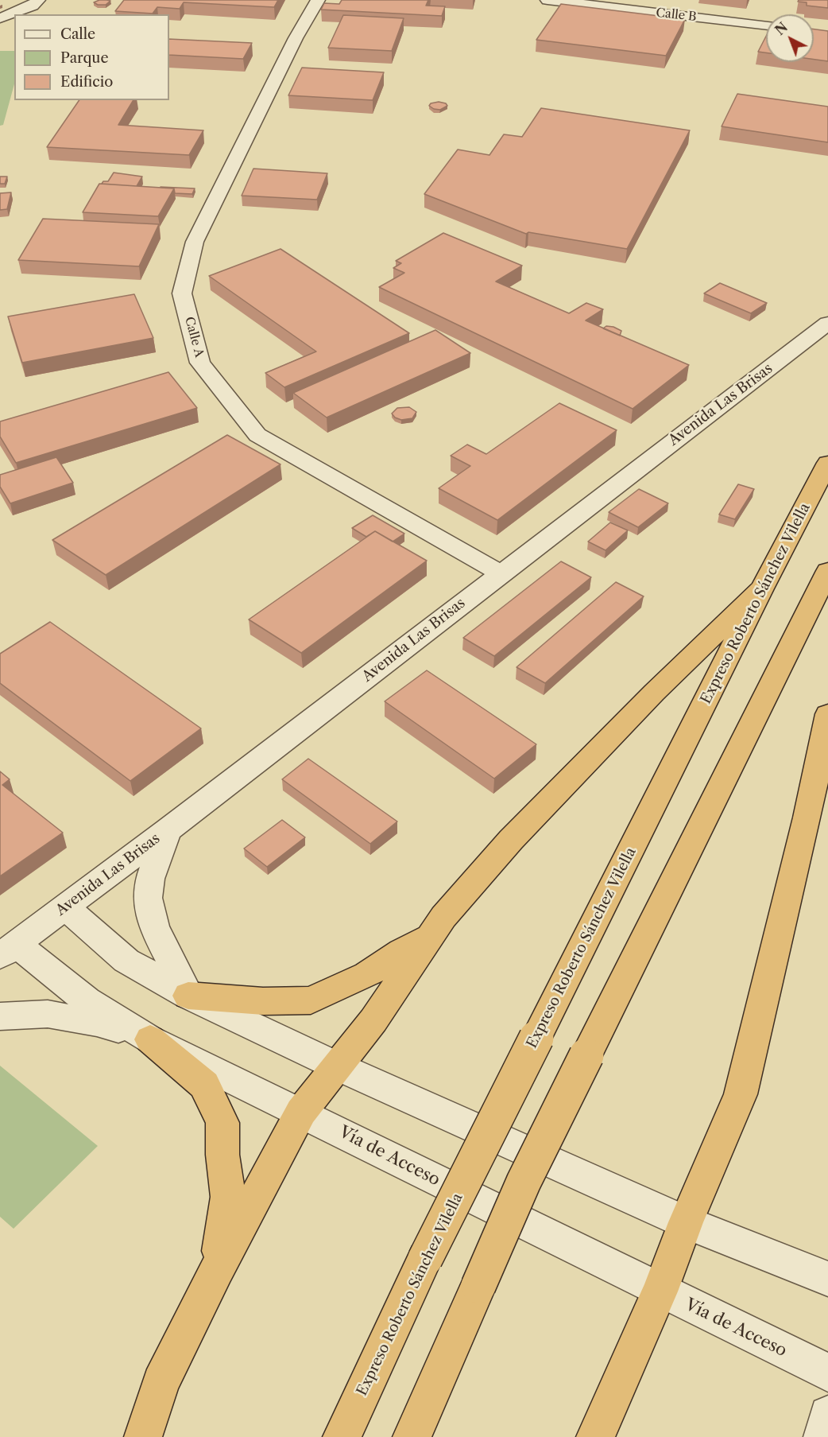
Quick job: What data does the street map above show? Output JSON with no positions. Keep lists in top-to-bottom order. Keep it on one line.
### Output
{"streets":{"highway":["Expreso Roberto Sánchez Vilella"],"street":["Calle B","Calle A","Avenida Las Brisas","Vía de Acceso"]},"crossings":[["Calle A","Avenida Las Brisas"],["Avenida Las Brisas","Vía de Acceso"]],"legend":["Calle","Parque","Edificio"],"north":"top left"}
